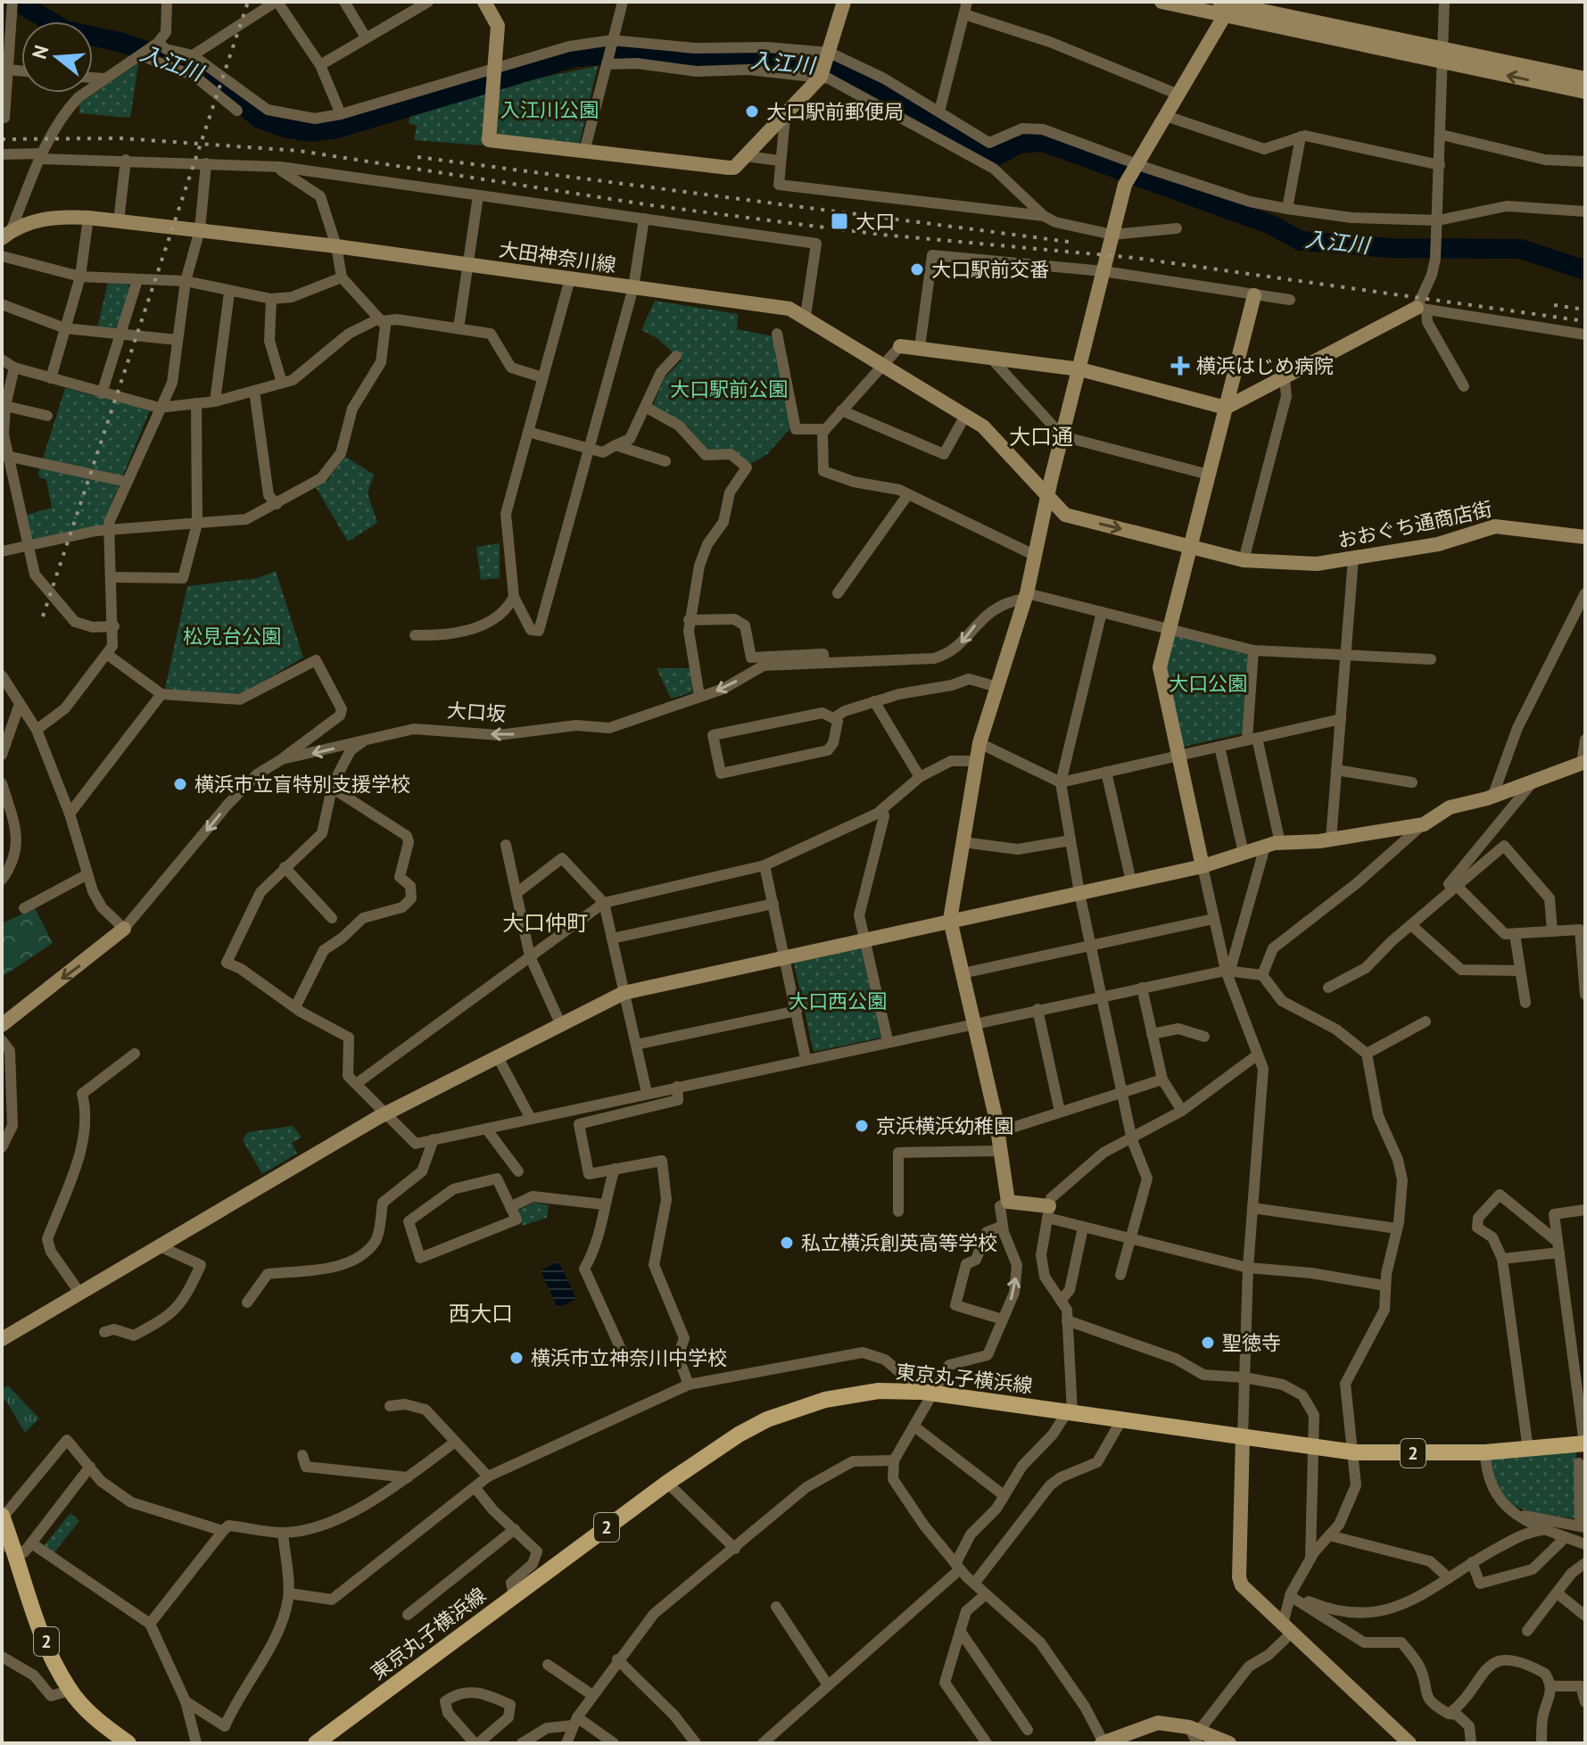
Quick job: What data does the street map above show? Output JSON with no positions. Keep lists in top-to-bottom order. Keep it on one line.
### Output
{"streets":{"main road":["東京丸子横浜線","2"],"street":["大田神奈川線","おおぐち通商店街","大口坂"]},"crossings":[["大田神奈川線","おおぐち通商店街"]],"one_way":["大口坂"],"districts":["大口通","大口仲町","西大口"],"water":["入江川"],"parks":["入江川公園","大口駅前公園","松見台公園","大口公園","大口西公園"],"places":{"other":["大口駅前郵便局","大口駅前交番","横浜市立盲特別支援学校","京浜横浜幼稚園","私立横浜創英高等学校","聖徳寺","横浜市立神奈川中学校"],"transit":["大口"],"health":["横浜はじめ病院"]},"north":"left"}
